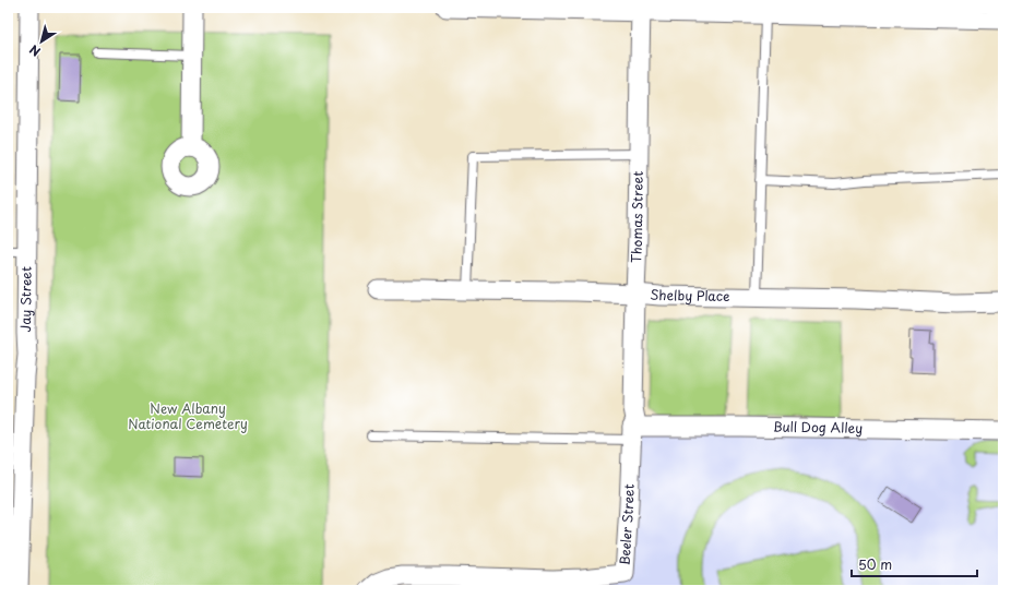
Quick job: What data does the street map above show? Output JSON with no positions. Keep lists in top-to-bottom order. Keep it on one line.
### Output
{"streets":{"street":["Thomas Street","Shelby Place","Jay Street","Bull Dog Alley","Beeler Street"]},"crossings":[["Thomas Street","Shelby Place"],["Thomas Street","Bull Dog Alley"],["Thomas Street","Beeler Street"],["Bull Dog Alley","Beeler Street"]],"parks":["New Albany National Cemetery"],"scale_bar":"50 m","north":"bottom left"}
